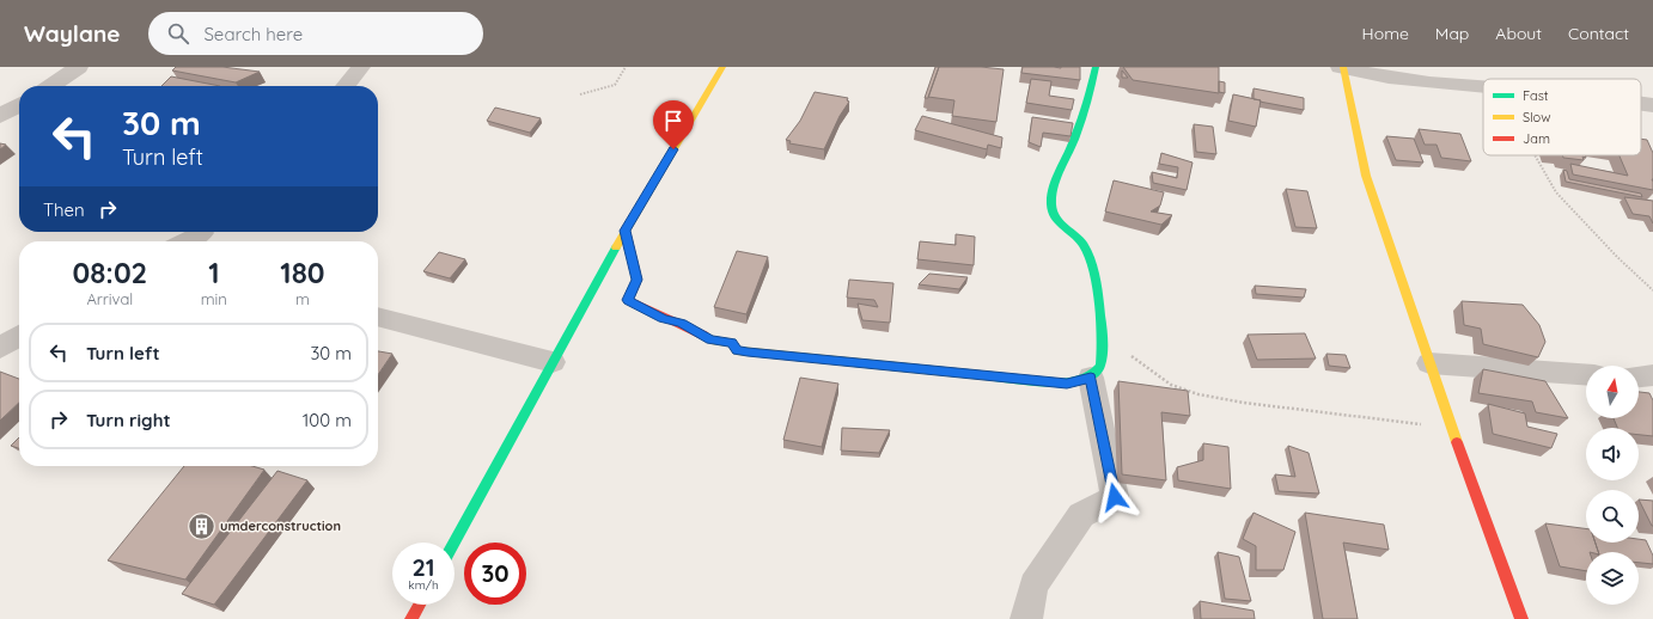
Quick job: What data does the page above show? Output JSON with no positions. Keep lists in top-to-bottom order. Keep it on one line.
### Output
{"places":{"building":["umderconstruction"]},"legend":["Fast","Slow","Jam"],"north":"top","page":{"header":"Waylane","search":"Search here","nav":["Home","Map","About","Contact"],"turn":["30 m","Turn left"],"then":"Then","eta":["08:02","Arrival","1","min","180","m"],"list":[{"name":"Turn left","value":"30 m"},{"name":"Turn right","value":"100 m"}],"speed":"21 km/h","limit":"30"}}
